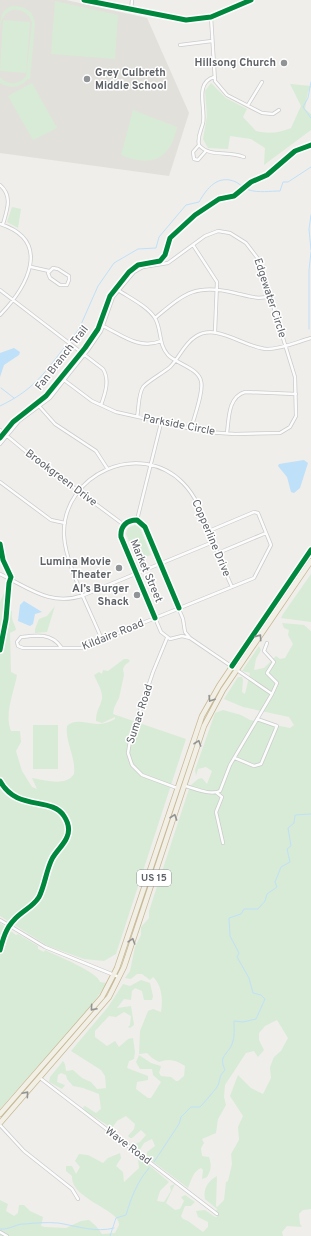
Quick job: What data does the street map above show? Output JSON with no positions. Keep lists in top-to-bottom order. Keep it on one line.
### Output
{"streets":{"highway":["US 15"],"street":["Edgewater Circle","Parkside Circle","Brookgreen Drive","Copperline Drive","Market Street","Kildaire Road","Sumac Road","Wave Road"],"cycle path":["Fan Branch Trail"]},"crossings":[["Edgewater Circle","Parkside Circle"],["Edgewater Circle","Brookgreen Drive"],["Brookgreen Drive","Copperline Drive"],["Brookgreen Drive","Market Street"],["Copperline Drive","Kildaire Road"],["Market Street","Kildaire Road"],["Market Street","Sumac Road"],["Market Street","US 15"],["Kildaire Road","Sumac Road"],["Sumac Road","US 15"],["US 15","Wave Road"]],"places":["Hillsong Church","Grey Culbreth Middle School","Lumina Movie Theater","Al’s Burger Shack"]}
